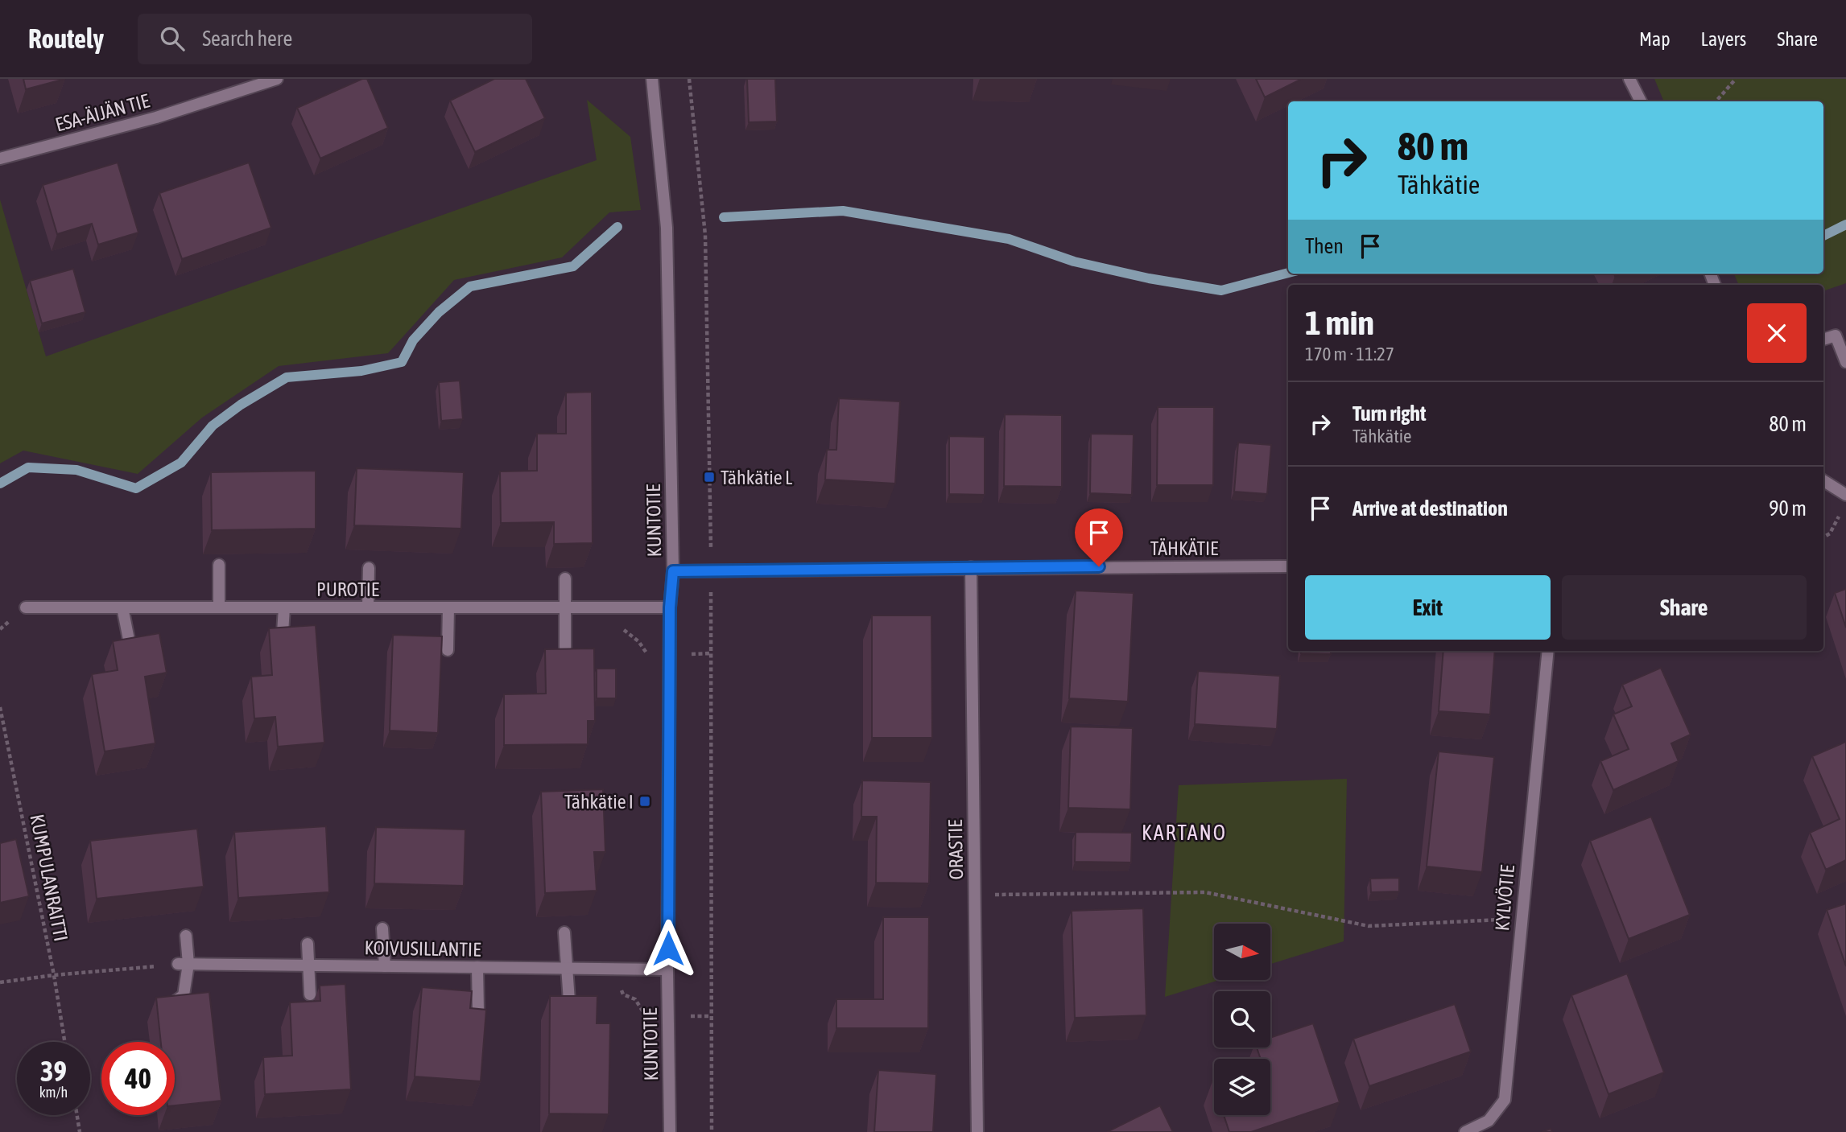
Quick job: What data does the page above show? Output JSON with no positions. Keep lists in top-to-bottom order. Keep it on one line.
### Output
{"streets":{"street":["ESA-ÄIJÄN TIE","KUNTOTIE","TÄHKÄTIE","PUROTIE","ORASTIE","KYLVÖTIE","KOIVUSILLANTIE"],"path":["KUMPULANRAITTI"]},"crossings":[["KUNTOTIE","TÄHKÄTIE"],["KUNTOTIE","PUROTIE"],["KUNTOTIE","KOIVUSILLANTIE"],["TÄHKÄTIE","ORASTIE"]],"districts":["KARTANO"],"places":{"transit":["Tähkätie L","Tähkätie I"]},"north":"right","page":{"header":"Routely","search":"Search here","nav":["Map","Layers","Share"],"turn":["80 m","Tähkätie"],"then":"Then","heading":["1 min","170 m · 11:27"],"list":[{"name":"Turn right","note":"Tähkätie","value":"80 m"},{"name":"Arrive at destination","value":"90 m"}],"buttons":["Exit","Share"],"speed":"39 km/h","limit":"40"}}
